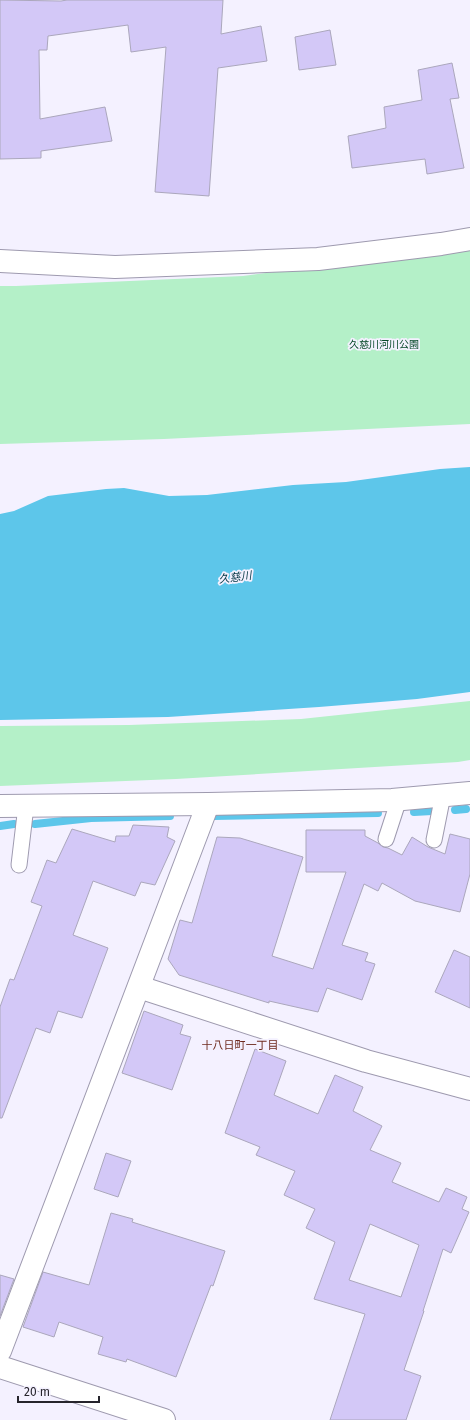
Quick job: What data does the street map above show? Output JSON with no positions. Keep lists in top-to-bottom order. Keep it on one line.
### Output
{"districts":["十八日町一丁目"],"water":["久慈川"],"parks":["久慈川河川公園"],"scale_bar":"20 m"}
